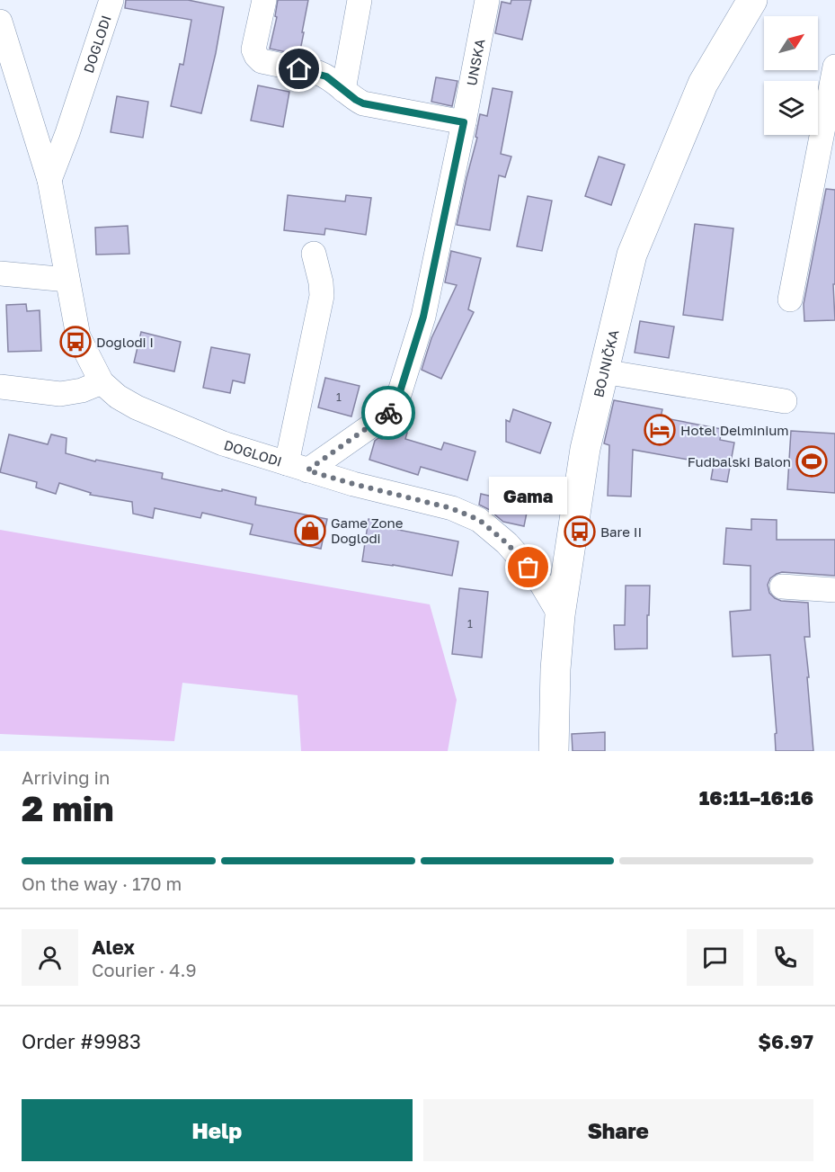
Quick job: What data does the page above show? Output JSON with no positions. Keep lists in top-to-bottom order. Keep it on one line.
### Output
{"streets":{"main road":["BOJNIČKA"],"street":["DOGLODI","UNSKA"]},"crossings":[["DOGLODI","UNSKA"],["DOGLODI","BOJNIČKA"]],"places":{"bus stop":["Doglodi I","Bare II"],"hotel":["Hotel Delminium"],"sports":["Fudbalski Balon"],"shop":["Game Zone Doglodi"],"other":["Gama"]},"house_numbers":["1","1"],"north":"top right","page":{"bubble":"Gama","heading":["2 min","Arriving in","16:11–16:16"],"panel":["Alex","Courier · 4.9","Order #9983","$6.97"],"bar":"On the way · 170 m","buttons":["Help","Share"]}}
